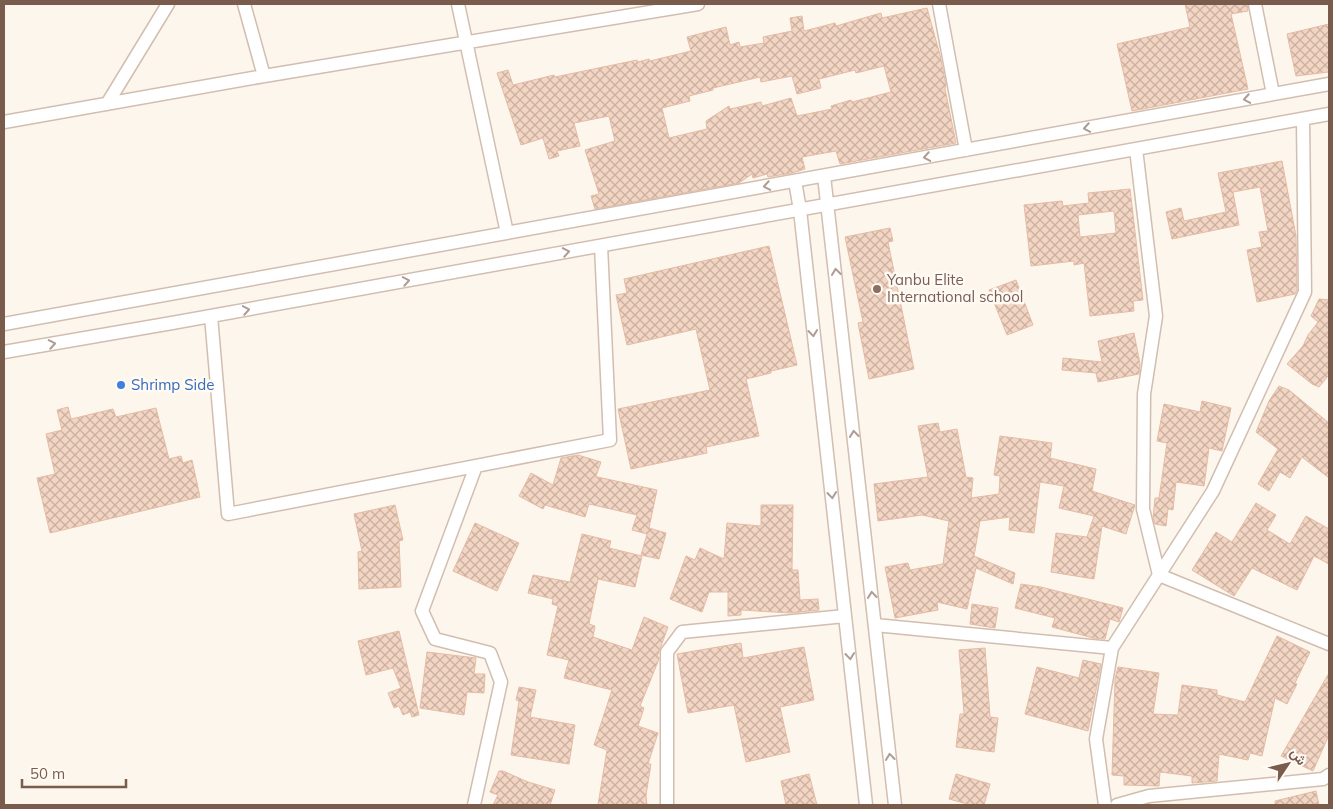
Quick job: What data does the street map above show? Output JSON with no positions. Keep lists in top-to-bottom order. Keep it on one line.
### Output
{"places":["Yanbu Elite International school","Shrimp Side"],"scale_bar":"50 m","north":"top right"}
